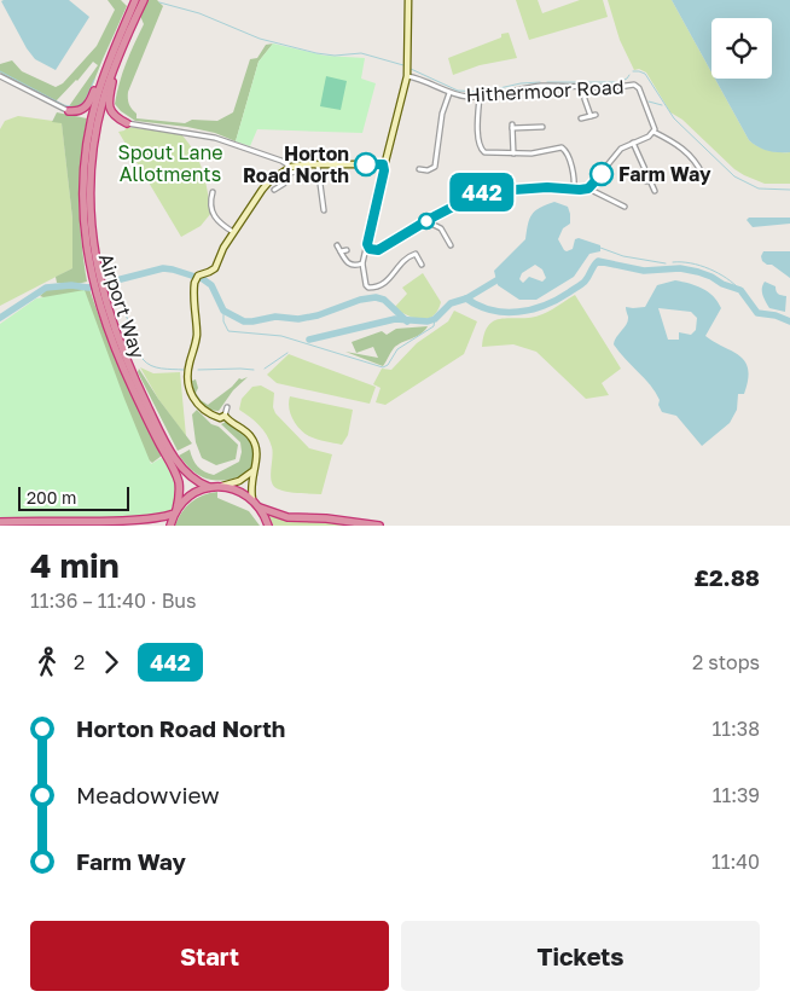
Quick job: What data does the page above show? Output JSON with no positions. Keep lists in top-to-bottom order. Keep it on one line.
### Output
{"streets":{"highway":["Airport Way"],"street":["Hithermoor Road"]},"parks":["Spout Lane Allotments"],"places":["Horton Road North","Farm Way"],"lines":["bus line 442"],"scale_bar":"200 m","page":{"on_map":"442","scale":"200 m","heading":["4 min","11:36 – 11:40 · Bus","£2.88"],"legs":["2","442","2 stops"],"list":[{"name":"Horton Road North","value":"11:38"},{"name":"Meadowview","value":"11:39"},{"name":"Farm Way","value":"11:40"}],"buttons":["Start","Tickets"]}}
